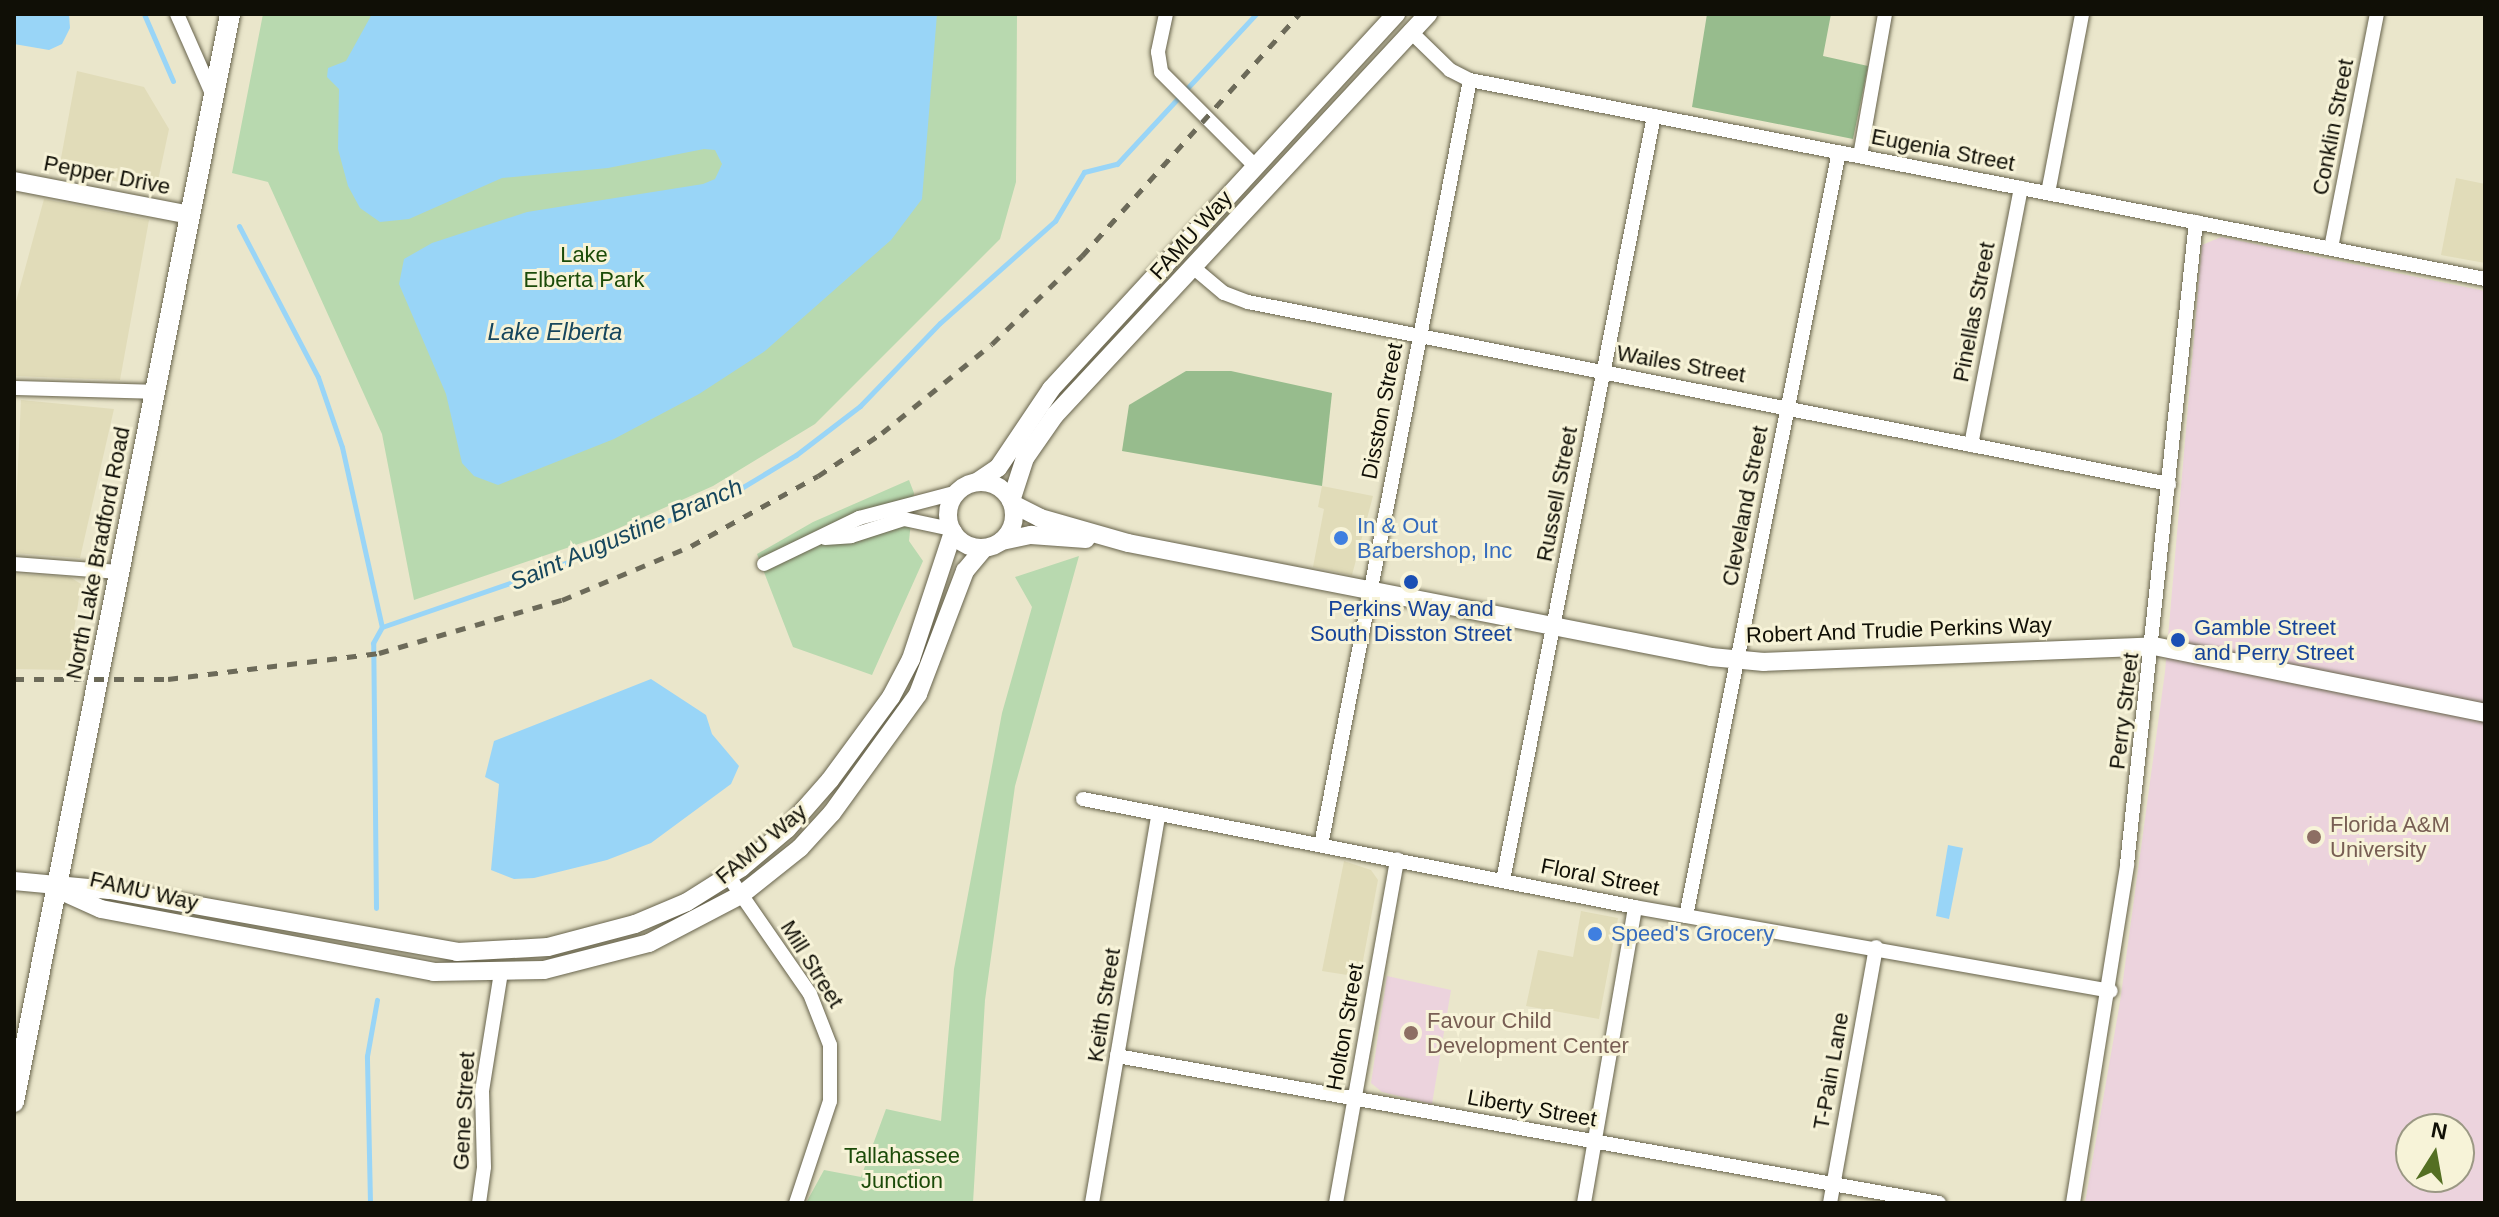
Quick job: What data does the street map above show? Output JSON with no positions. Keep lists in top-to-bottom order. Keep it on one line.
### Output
{"streets":{"main road":["North Lake Bradford Road"],"street":["Conklin Street","Eugenia Street","Pepper Drive","FAMU Way","Pinellas Street","Wailes Street","Disston Street","Russell Street","Cleveland Street","Robert And Trudie Perkins Way","Perry Street","Floral Street","Mill Street","Keith Street","Holton Street","T-Pain Lane","Liberty Street","Gene Street"]},"crossings":[["Conklin Street","Eugenia Street"],["Eugenia Street","FAMU Way"],["Eugenia Street","Pinellas Street"],["Eugenia Street","Disston Street"],["Eugenia Street","Russell Street"],["Eugenia Street","Cleveland Street"],["Eugenia Street","Perry Street"],["Pepper Drive","North Lake Bradford Road"],["FAMU Way","Wailes Street"],["FAMU Way","North Lake Bradford Road"],["FAMU Way","Robert And Trudie Perkins Way"],["FAMU Way","Mill Street"],["FAMU Way","Gene Street"],["Pinellas Street","Wailes Street"],["Wailes Street","Disston Street"],["Wailes Street","Russell Street"],["Wailes Street","Cleveland Street"],["Wailes Street","Perry Street"],["Disston Street","Robert And Trudie Perkins Way"],["Disston Street","Floral Street"],["Russell Street","Robert And Trudie Perkins Way"],["Russell Street","Floral Street"],["Cleveland Street","Robert And Trudie Perkins Way"],["Cleveland Street","Floral Street"],["Robert And Trudie Perkins Way","Perry Street"],["Perry Street","Floral Street"],["Floral Street","Keith Street"],["Floral Street","Holton Street"],["Floral Street","T-Pain Lane"],["Keith Street","Liberty Street"],["Holton Street","Liberty Street"],["T-Pain Lane","Liberty Street"]],"water":["Lake Elberta","Saint Augustine Branch"],"parks":["Lake Elberta Park","Tallahassee Junction"],"places":["In & Out Barbershop, Inc","Perkins Way and South Disston Street","Gamble Street and Perry Street","Florida A&M University","Speed's Grocery","Favour Child Development Center"],"north":"top"}
